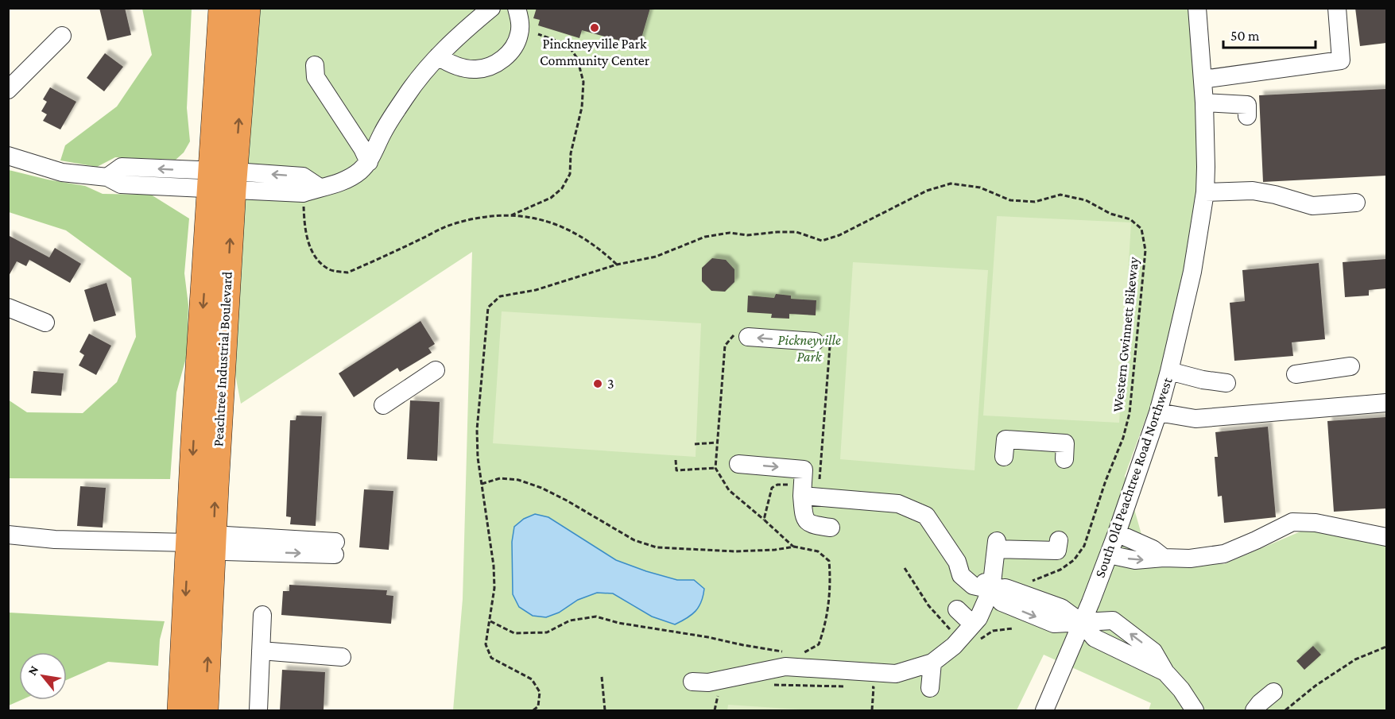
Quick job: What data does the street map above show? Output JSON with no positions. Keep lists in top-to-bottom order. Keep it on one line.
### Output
{"streets":{"highway":["Peachtree Industrial Boulevard"],"street":["South Old Peachtree Road Northwest"],"path":["Western Gwinnett Bikeway"]},"parks":["Pickneyville Park"],"places":["Pinckneyville Park Community Center","3"],"scale_bar":"50 m","north":"top left"}
